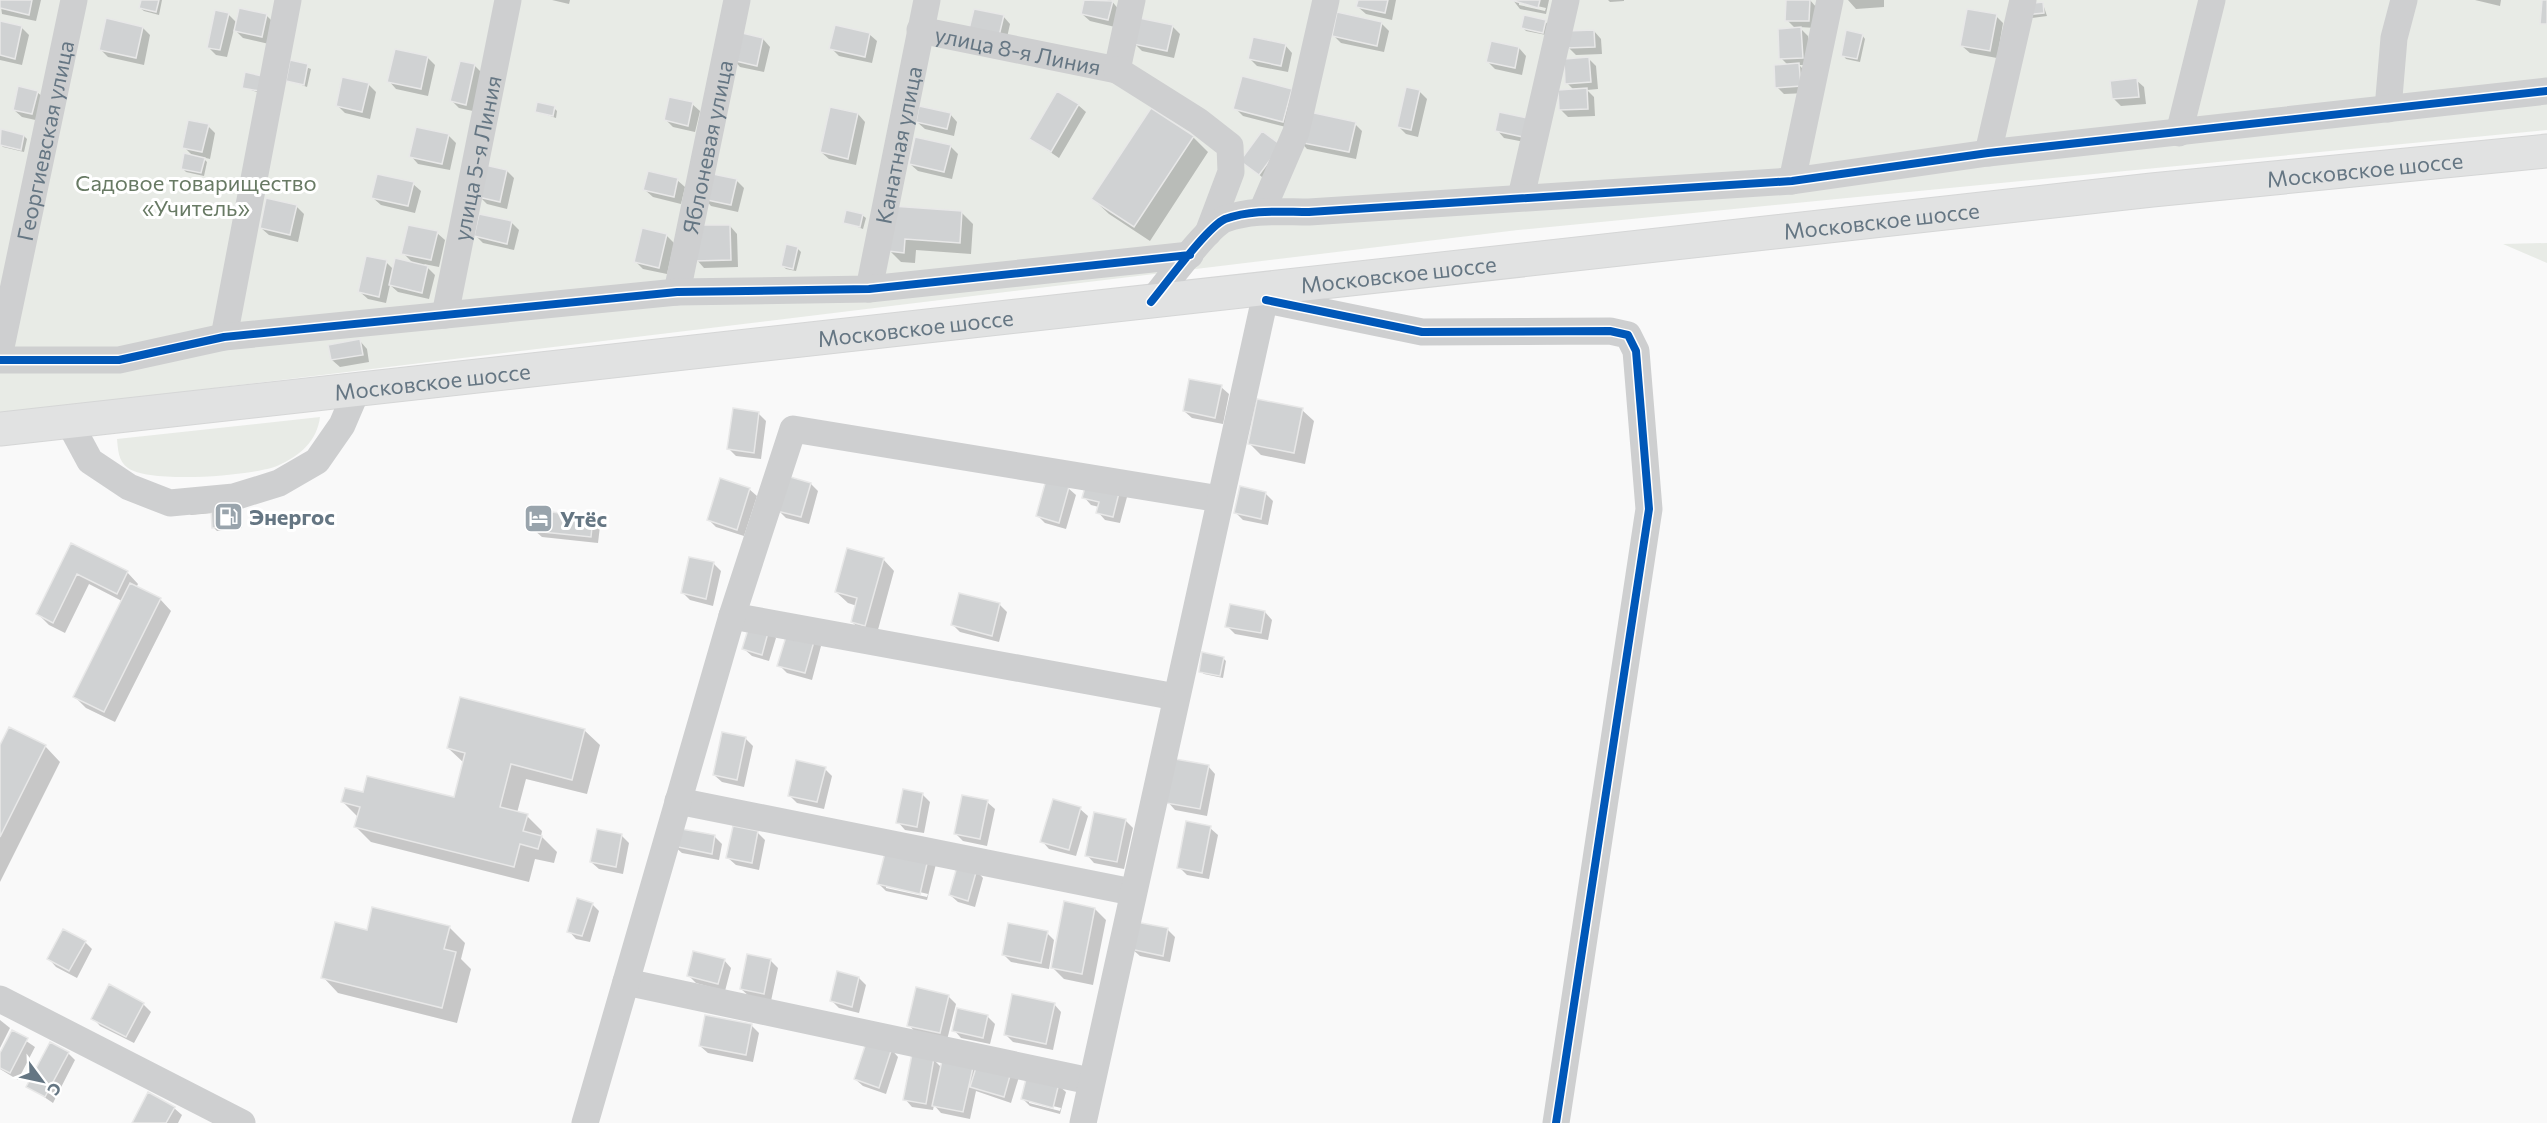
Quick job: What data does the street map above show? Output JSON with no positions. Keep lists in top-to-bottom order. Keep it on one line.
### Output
{"streets":{"highway":["Московское шоссе"],"street":["улица 8-я Линия","Георгиевская улица","Канатная улица","Яблоневая улица","улица 5-я Линия"]},"crossings":[["улица 8-я Линия","Канатная улица"]],"parks":["Садовое товарищество «Учитель»"],"places":{"fuel station":["Энергос"],"hotel":["Утёс"]},"north":"bottom right"}
